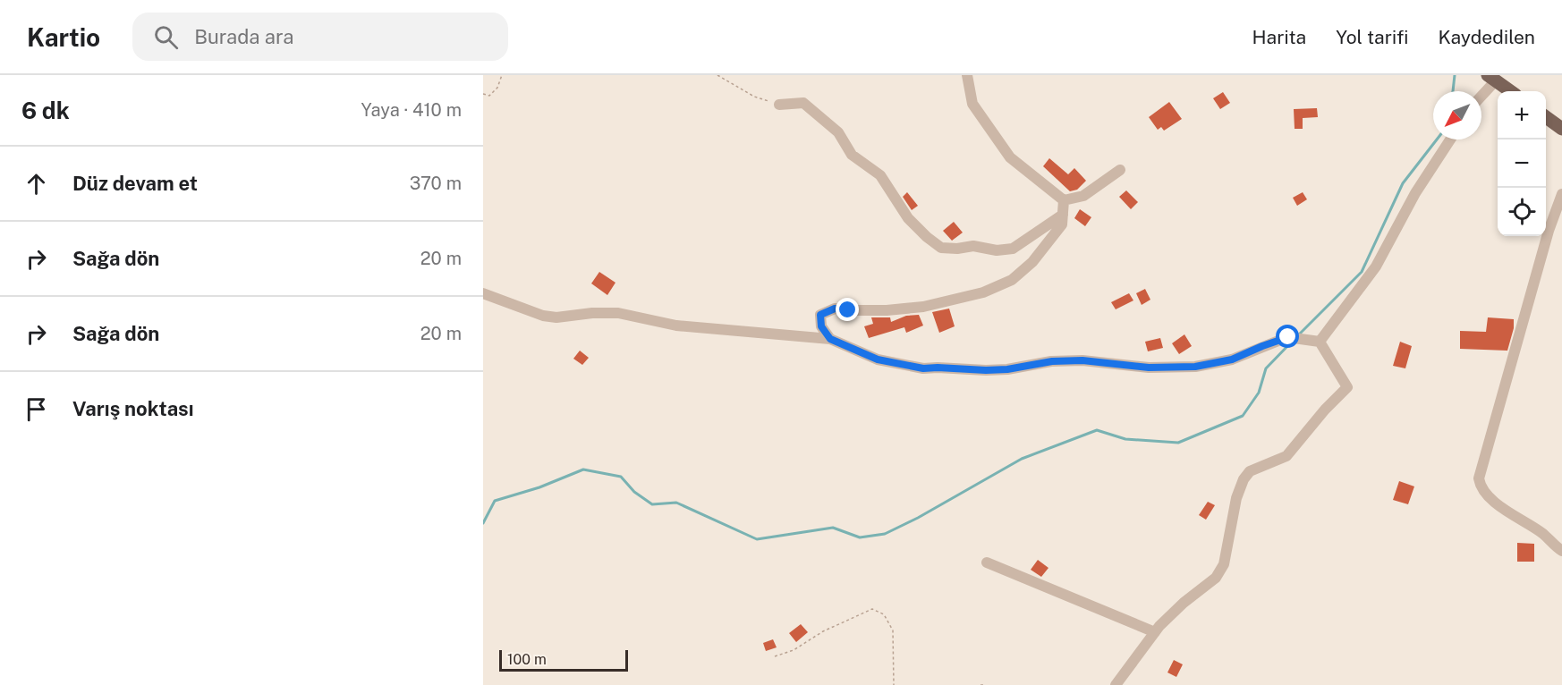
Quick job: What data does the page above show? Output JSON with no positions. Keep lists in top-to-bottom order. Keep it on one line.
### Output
{"scale_bar":"100 m","north":"bottom left","page":{"header":"Kartio","search":"Burada ara","nav":["Harita","Yol tarifi","Kaydedilen"],"heading":["6 dk","Yaya · 410 m"],"map_buttons":["+","−"],"list":[["Düz devam et","370 m"],["Sağa dön","20 m"],["Sağa dön","20 m"],"Varış noktası"],"scale":"100 m"}}
